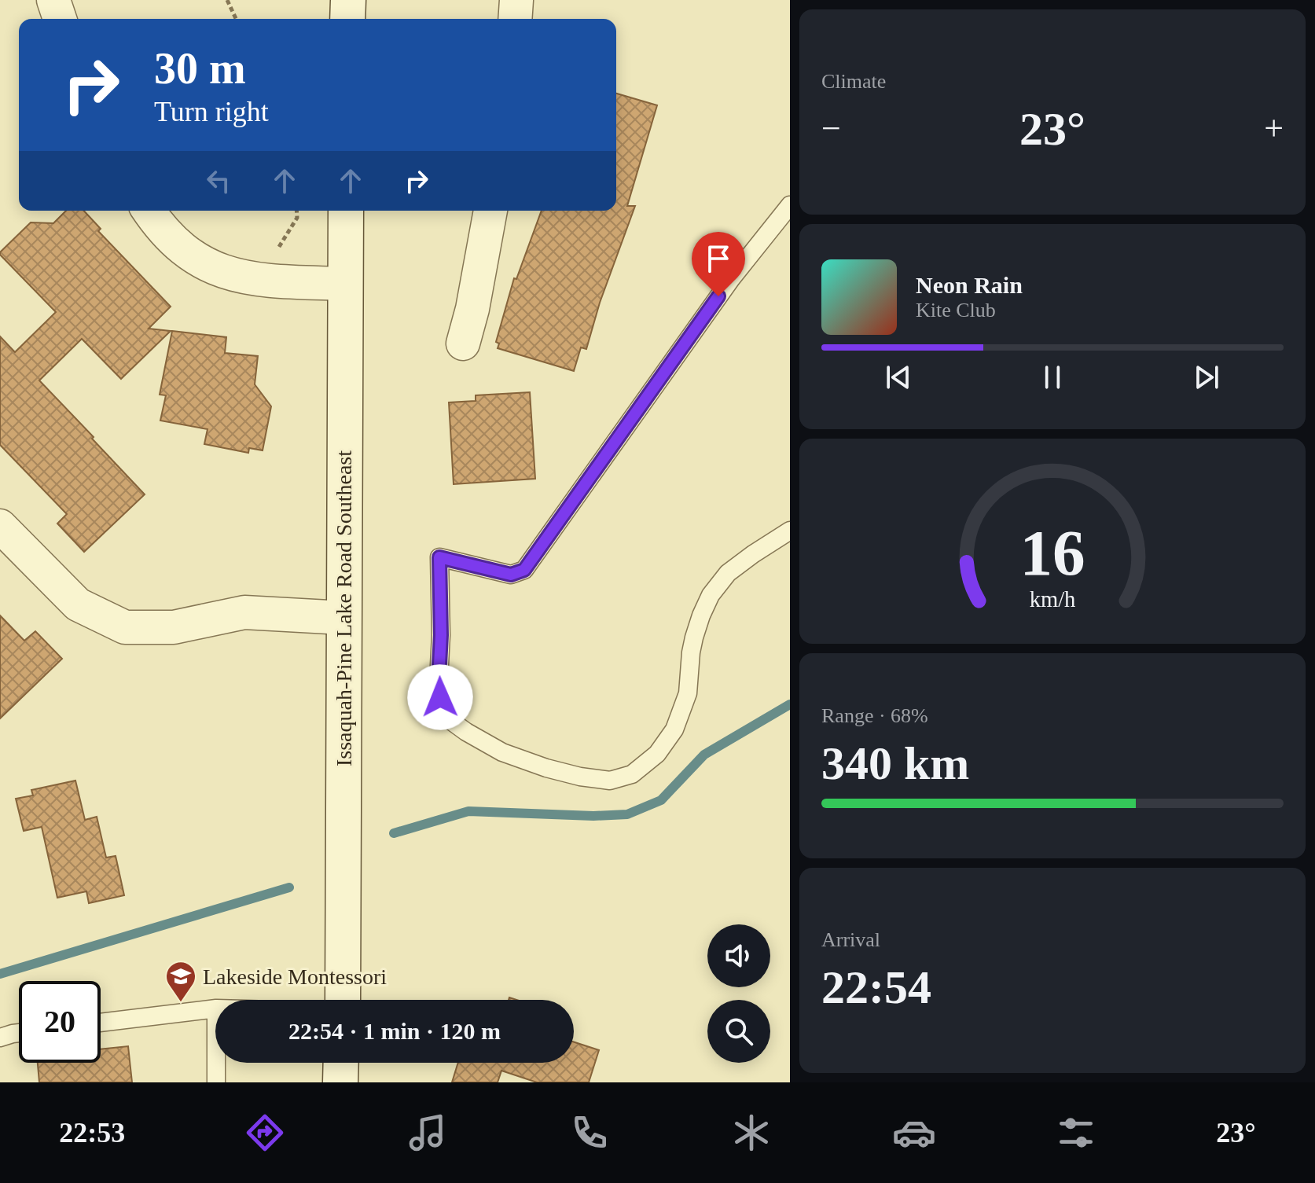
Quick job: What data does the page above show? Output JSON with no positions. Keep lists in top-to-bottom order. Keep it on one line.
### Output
{"streets":{"main road":["Issaquah-Pine Lake Road Southeast"]},"places":{"school or university":["Lakeside Montessori"]},"page":{"tile":["Climate",["Range · 68%","340 km"],["Arrival","22:54"]],"turn":["30 m","Turn right"],"heat":["−","23°","+"],"song":["Neon Rain","Kite Club"],"limit":"20","trip":"22:54 · 1 min · 120 m","tabs":["22:53","23°"],"gauge":["16","km/h"]}}
